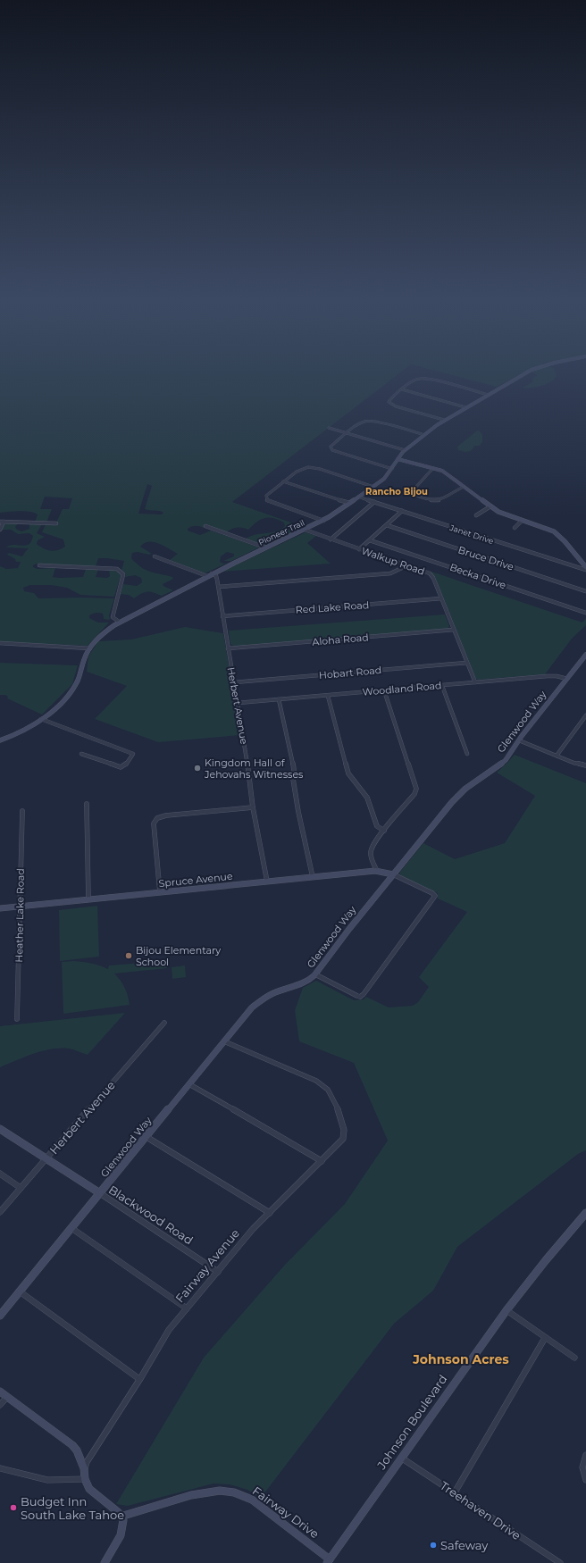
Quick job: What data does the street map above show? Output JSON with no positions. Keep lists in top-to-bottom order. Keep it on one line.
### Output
{"streets":{"street":["Pioneer Trail","Janet Drive","Bruce Drive","Walkup Road","Becka Drive","Red Lake Road","Aloha Road","Hobart Road","Woodland Road","Herbert Avenue","Glenwood Way","Spruce Avenue","Heather Lake Road","Blackwood Road","Fairway Avenue","Johnson Boulevard","Treehaven Drive","Fairway Drive"]},"crossings":[["Pioneer Trail","Janet Drive"],["Pioneer Trail","Walkup Road"],["Pioneer Trail","Herbert Avenue"],["Walkup Road","Red Lake Road"],["Walkup Road","Aloha Road"],["Walkup Road","Hobart Road"],["Walkup Road","Woodland Road"],["Red Lake Road","Herbert Avenue"],["Aloha Road","Herbert Avenue"],["Hobart Road","Herbert Avenue"],["Woodland Road","Herbert Avenue"],["Woodland Road","Glenwood Way"],["Herbert Avenue","Spruce Avenue"],["Herbert Avenue","Blackwood Road"],["Glenwood Way","Spruce Avenue"],["Glenwood Way","Blackwood Road"],["Glenwood Way","Fairway Avenue"],["Spruce Avenue","Heather Lake Road"],["Blackwood Road","Fairway Avenue"],["Johnson Boulevard","Treehaven Drive"],["Johnson Boulevard","Fairway Drive"]],"districts":["Rancho Bijou","Johnson Acres"],"places":["Kingdom Hall of Jehovahs Witnesses","Bijou Elementary School","Budget Inn South Lake Tahoe","Safeway"]}
